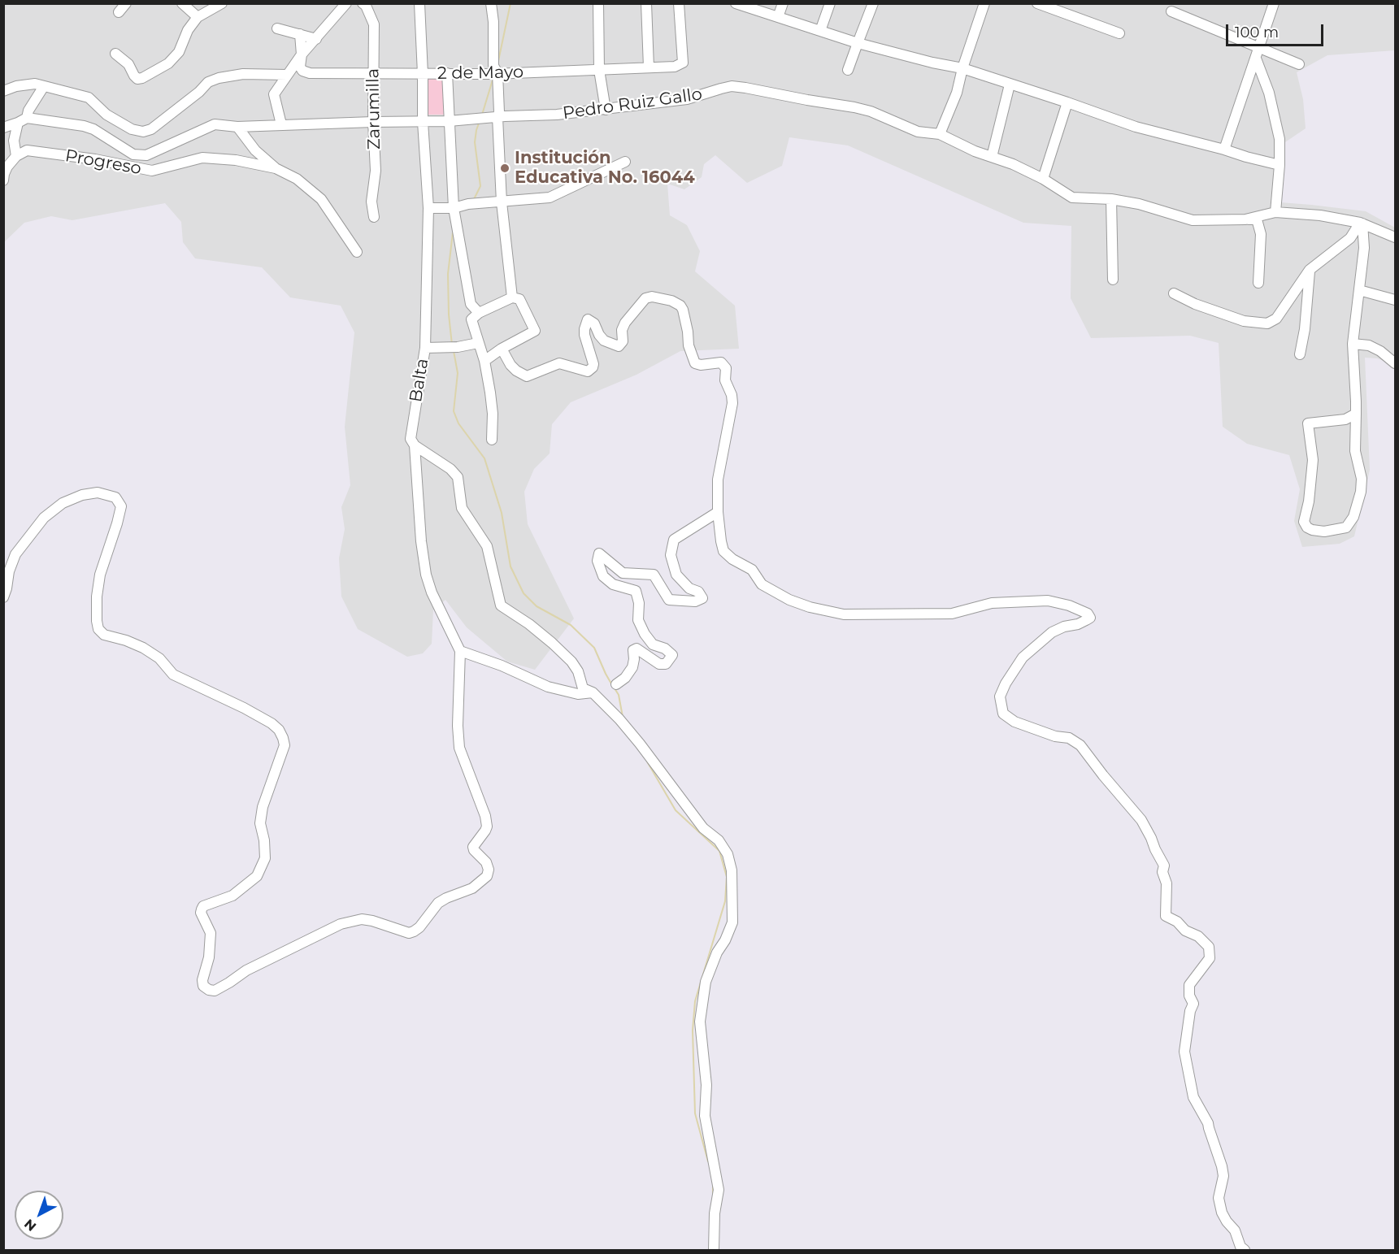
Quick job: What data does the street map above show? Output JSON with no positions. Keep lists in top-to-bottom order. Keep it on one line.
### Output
{"streets":{"street":["2 de Mayo","Pedro Ruiz Gallo","Zarumilla","Progreso","Balta"]},"crossings":[["2 de Mayo","Zarumilla"],["2 de Mayo","Balta"],["Pedro Ruiz Gallo","Zarumilla"],["Pedro Ruiz Gallo","Balta"]],"places":["Institución Educativa No. 16044"],"scale_bar":"100 m","north":"bottom left"}
